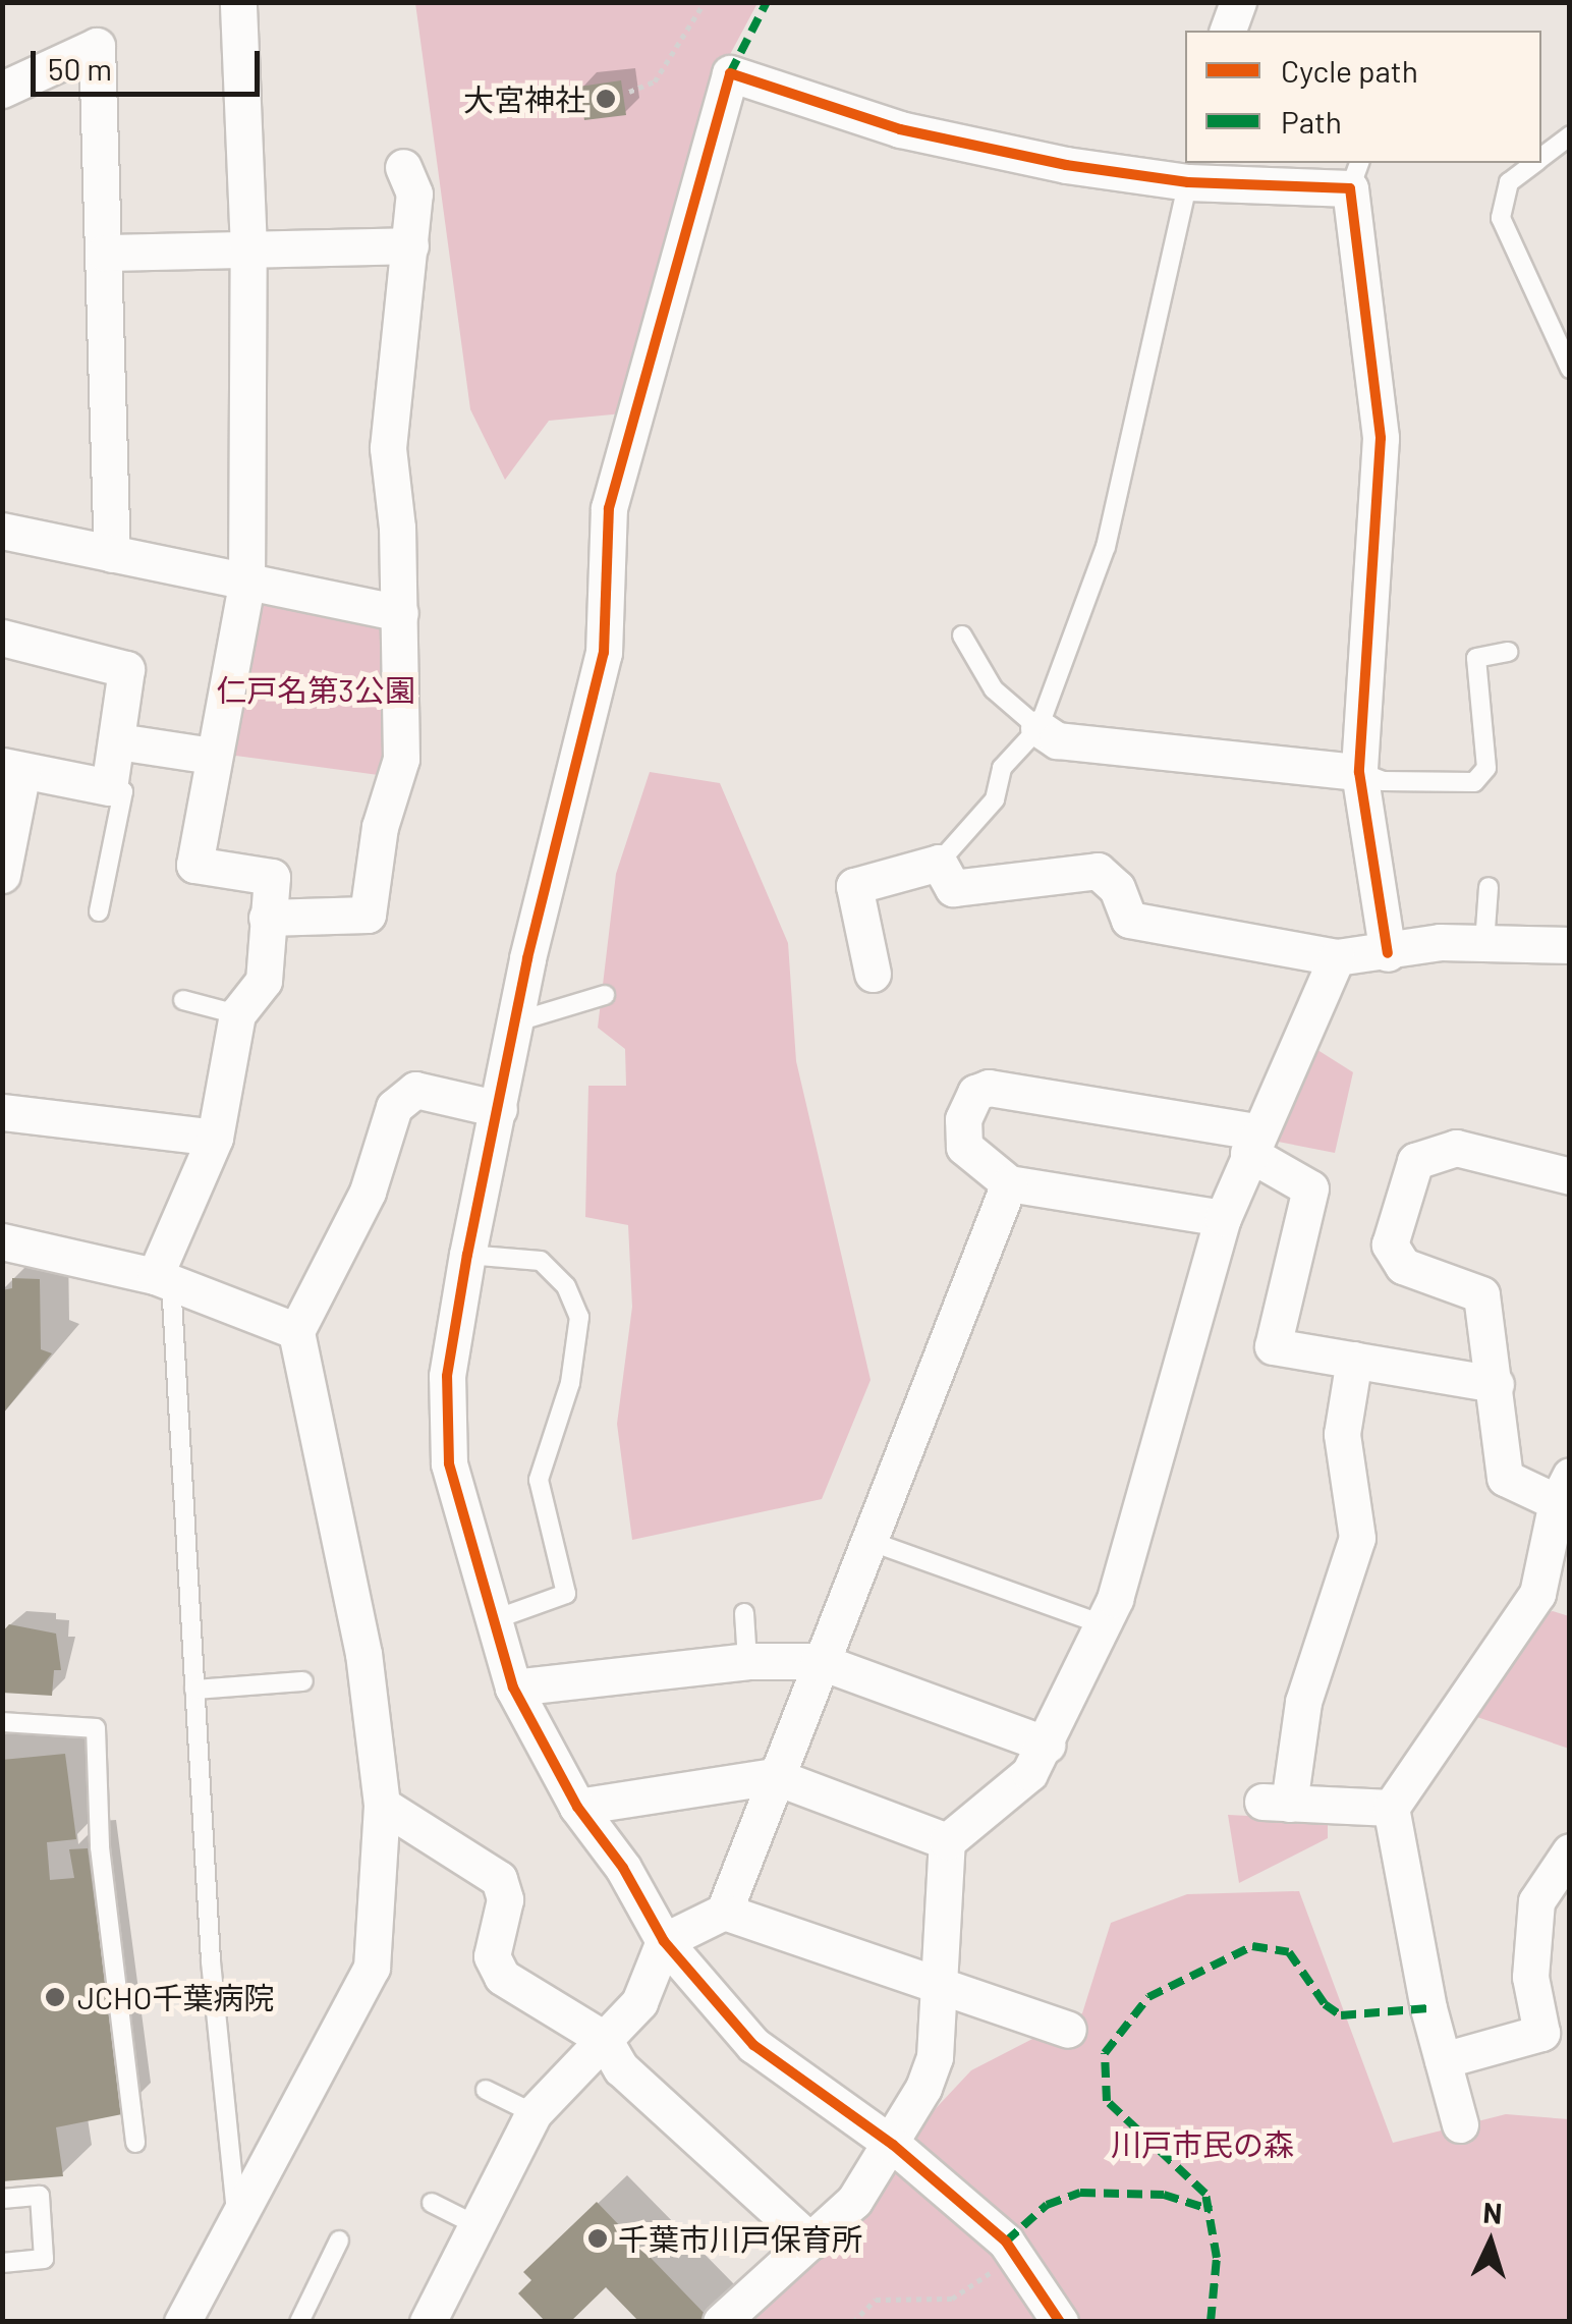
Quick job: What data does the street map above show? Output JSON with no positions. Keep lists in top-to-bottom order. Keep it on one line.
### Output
{"parks":["仁戸名第3公園","川戸市民の森"],"places":["大宮神社","JCHO千葉病院","千葉市川戸保育所"],"legend":["Cycle path","Path"],"scale_bar":"50 m","north":"top"}
